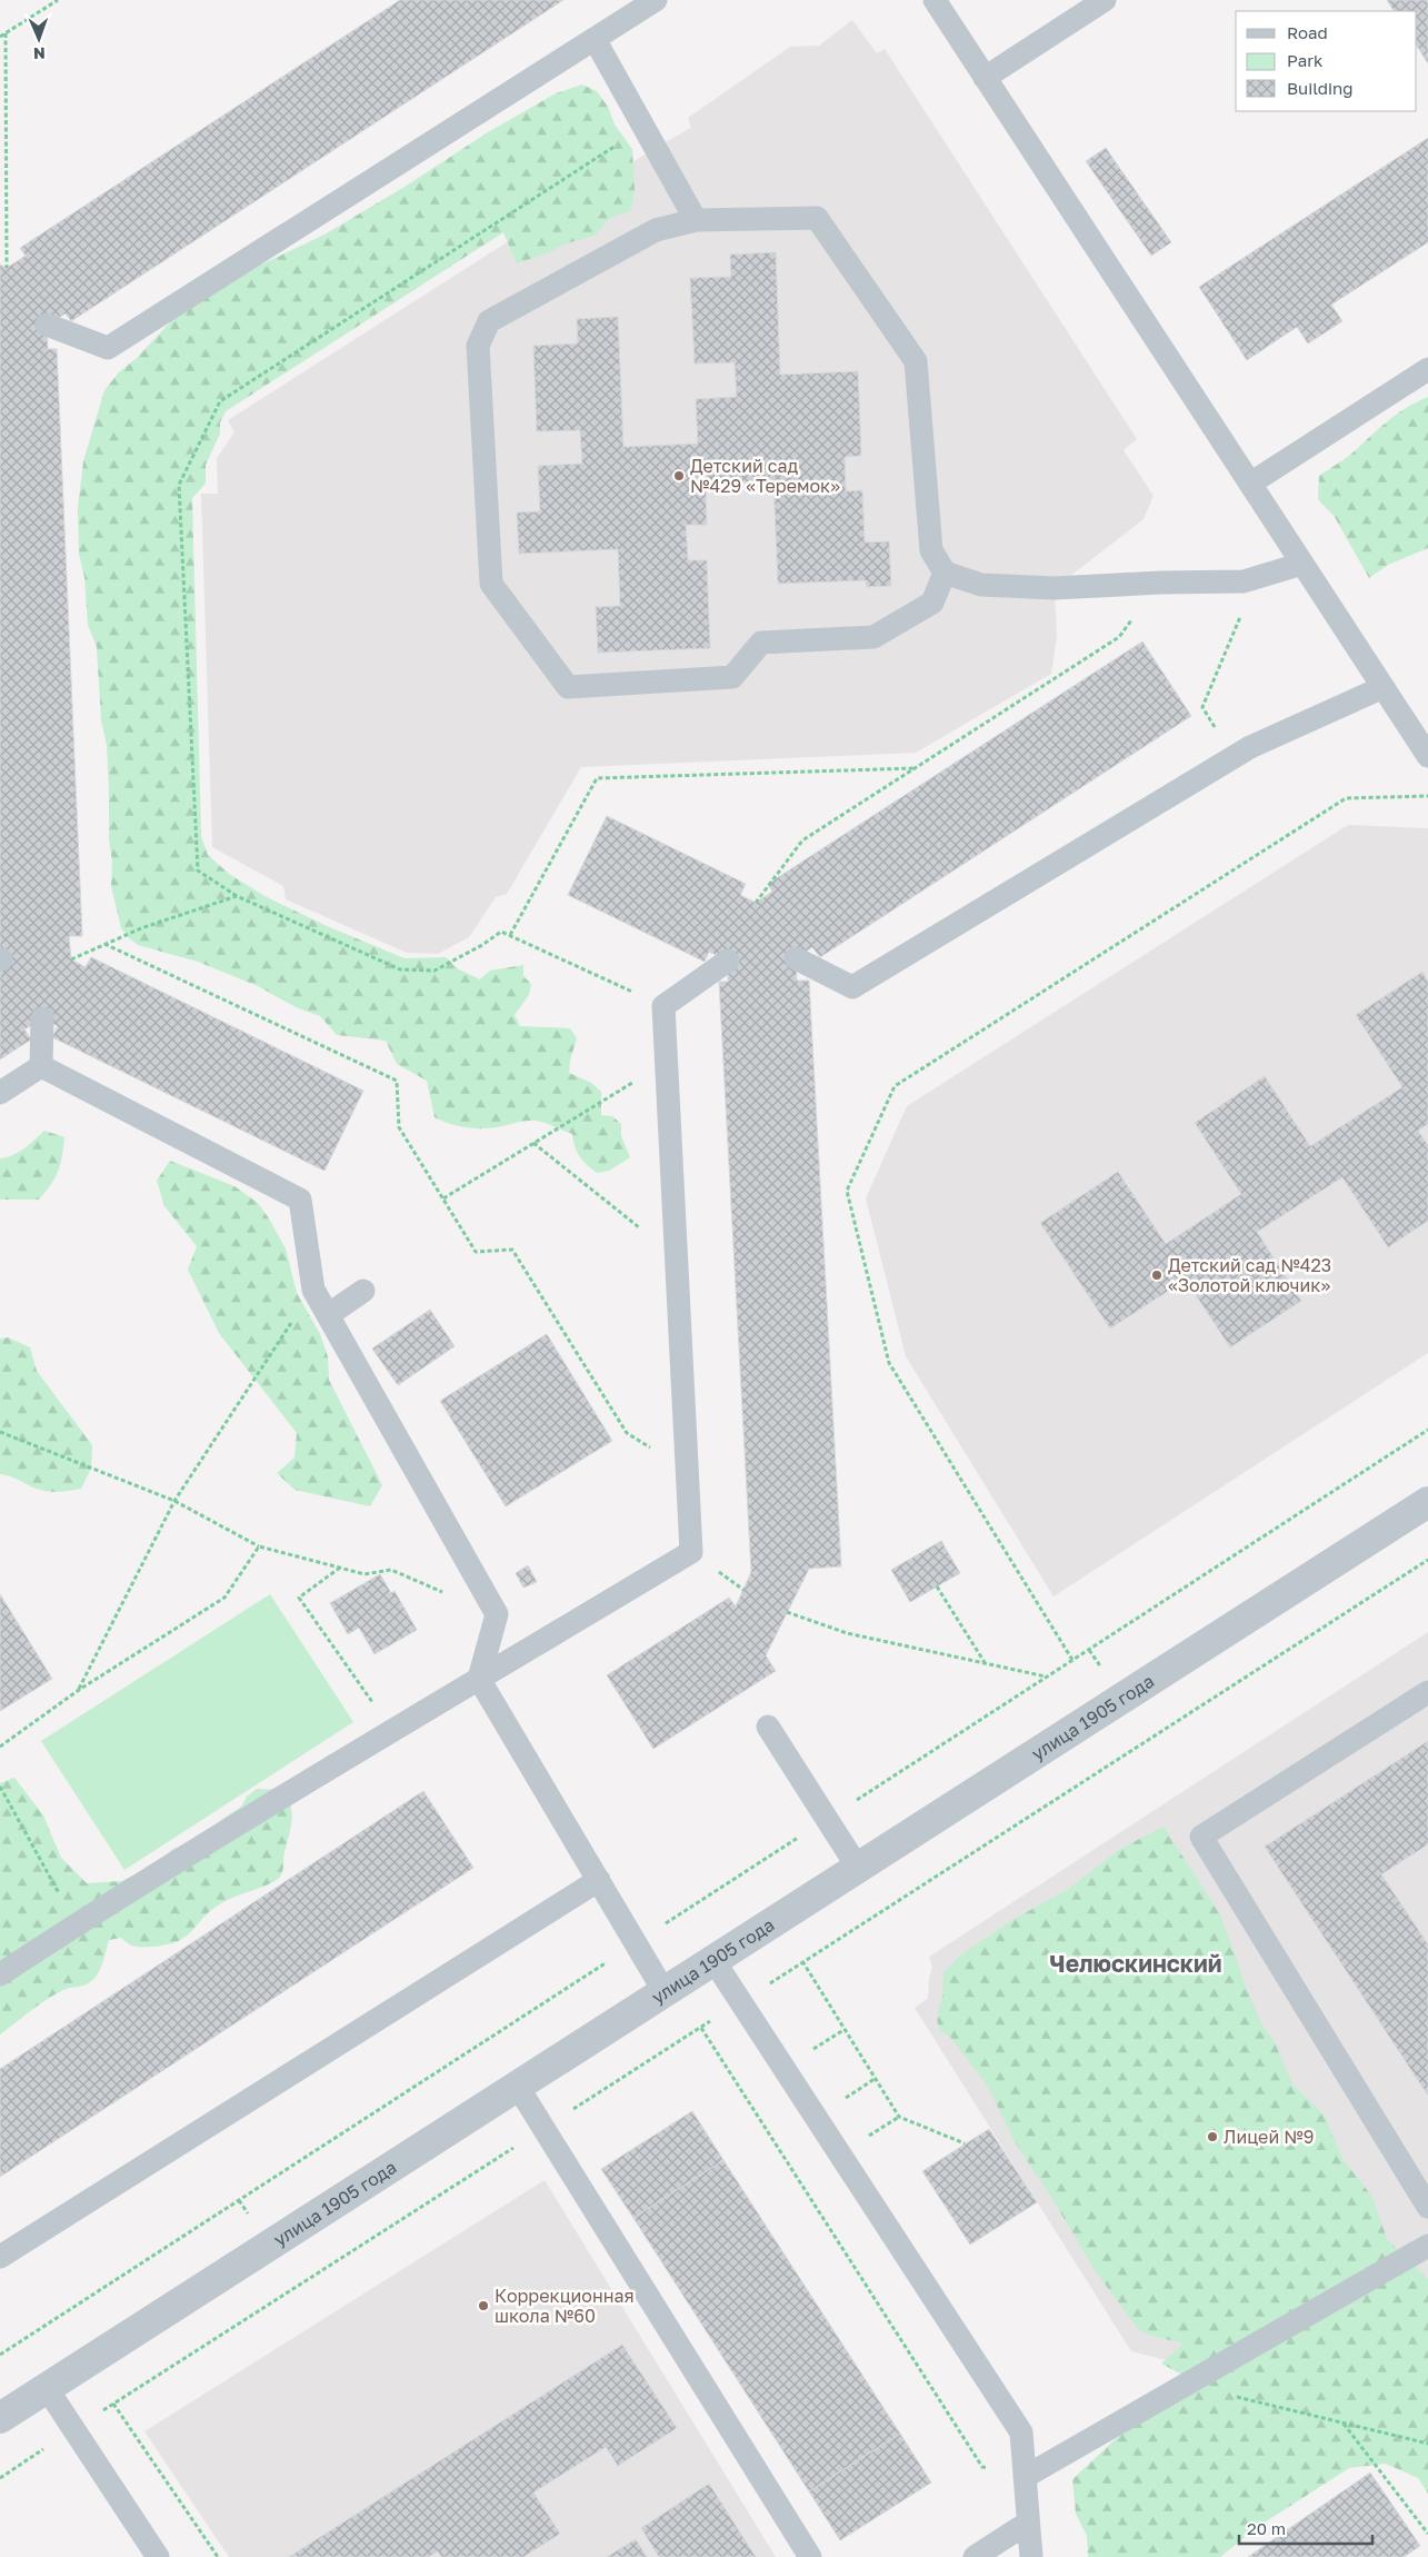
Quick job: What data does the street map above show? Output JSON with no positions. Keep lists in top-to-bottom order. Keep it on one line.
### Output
{"streets":{"street":["улица 1905 года"]},"districts":["Челюскинский"],"places":["Детский сад №429 «Теремок»","Детский сад №423 «Золотой ключик»","Лицей №9","Коррекционная школа №60"],"legend":["Road","Park","Building"],"scale_bar":"20 m","north":"bottom"}
